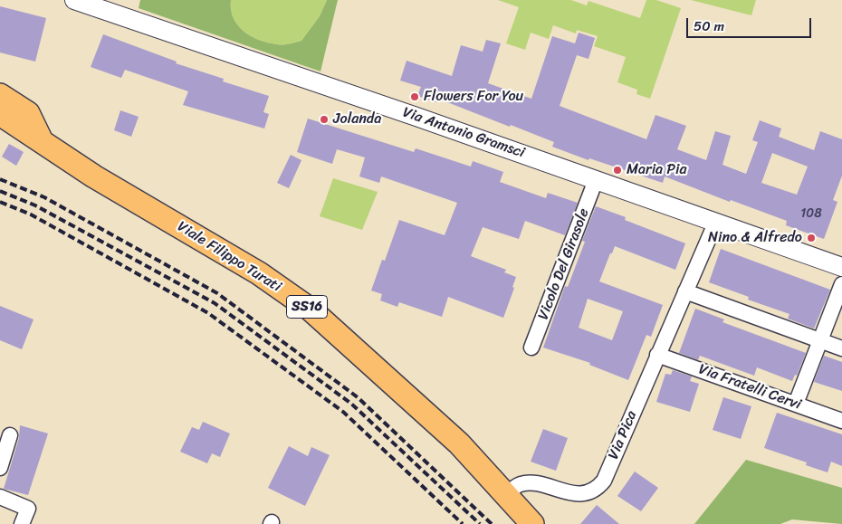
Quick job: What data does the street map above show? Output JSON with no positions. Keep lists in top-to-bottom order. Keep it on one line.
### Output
{"streets":{"main road":["Viale Filippo Turati","SS16"],"street":["Via Antonio Gramsci","Vicolo Del Girasole","Via Fratelli Cervi","Via Pica"]},"crossings":[["Via Antonio Gramsci","Vicolo Del Girasole"],["Via Antonio Gramsci","Via Pica"],["Viale Filippo Turati","Via Pica"],["Via Fratelli Cervi","Via Pica"]],"places":["Flowers For You","Jolanda","Maria Pia","Nino & Alfredo"],"house_numbers":["108"],"scale_bar":"50 m"}
